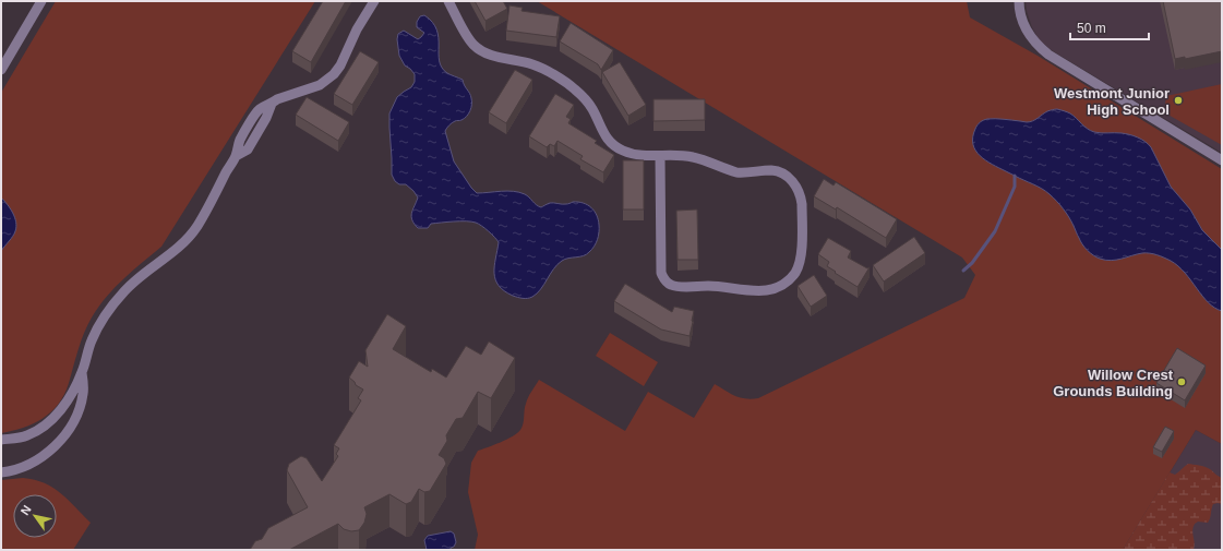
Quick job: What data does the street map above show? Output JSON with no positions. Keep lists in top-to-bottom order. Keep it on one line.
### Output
{"places":["Westmont Junior High School","Willow Crest Grounds Building"],"scale_bar":"50 m","north":"top left"}
